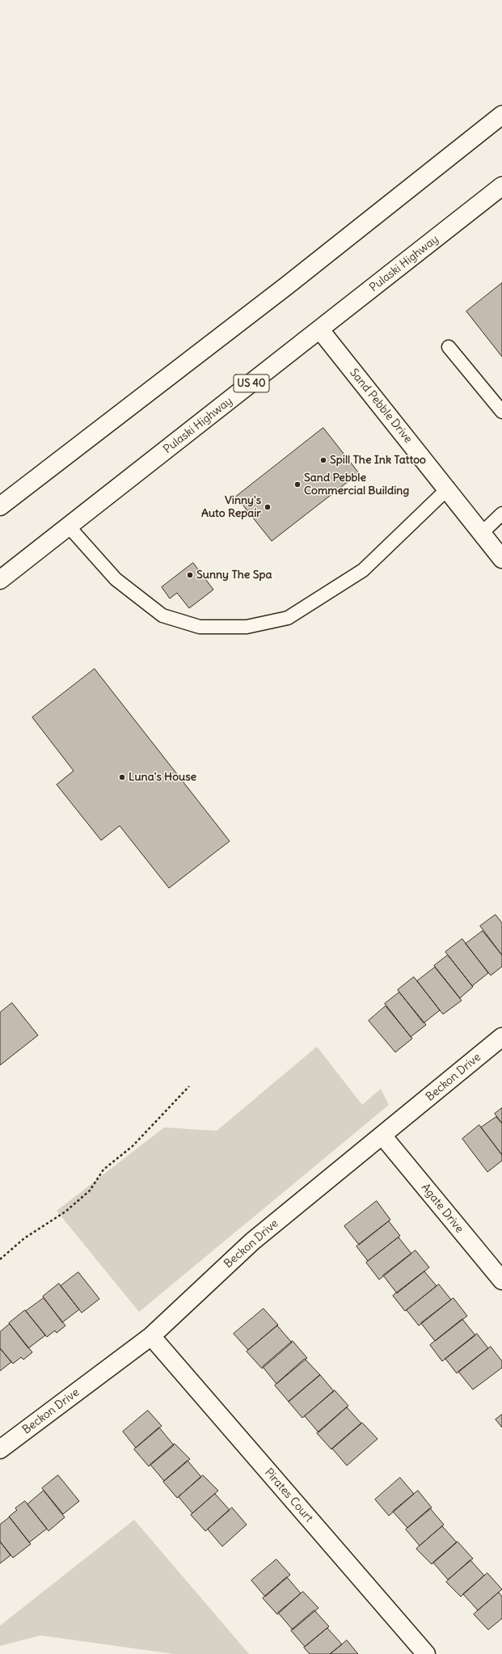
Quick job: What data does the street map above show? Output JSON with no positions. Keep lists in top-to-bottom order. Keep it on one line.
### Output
{"streets":{"main road":["Pulaski Highway","US 40","Sand Pebble Drive","Beckon Drive","Agate Drive","Pirates Court"]},"crossings":[["Pulaski Highway","Sand Pebble Drive"],["Beckon Drive","Agate Drive"],["Beckon Drive","Pirates Court"]],"places":["Spill The Ink Tattoo","Sand Pebble Commercial Building","Vinny's Auto Repair","Sunny The Spa","Luna's House"]}
